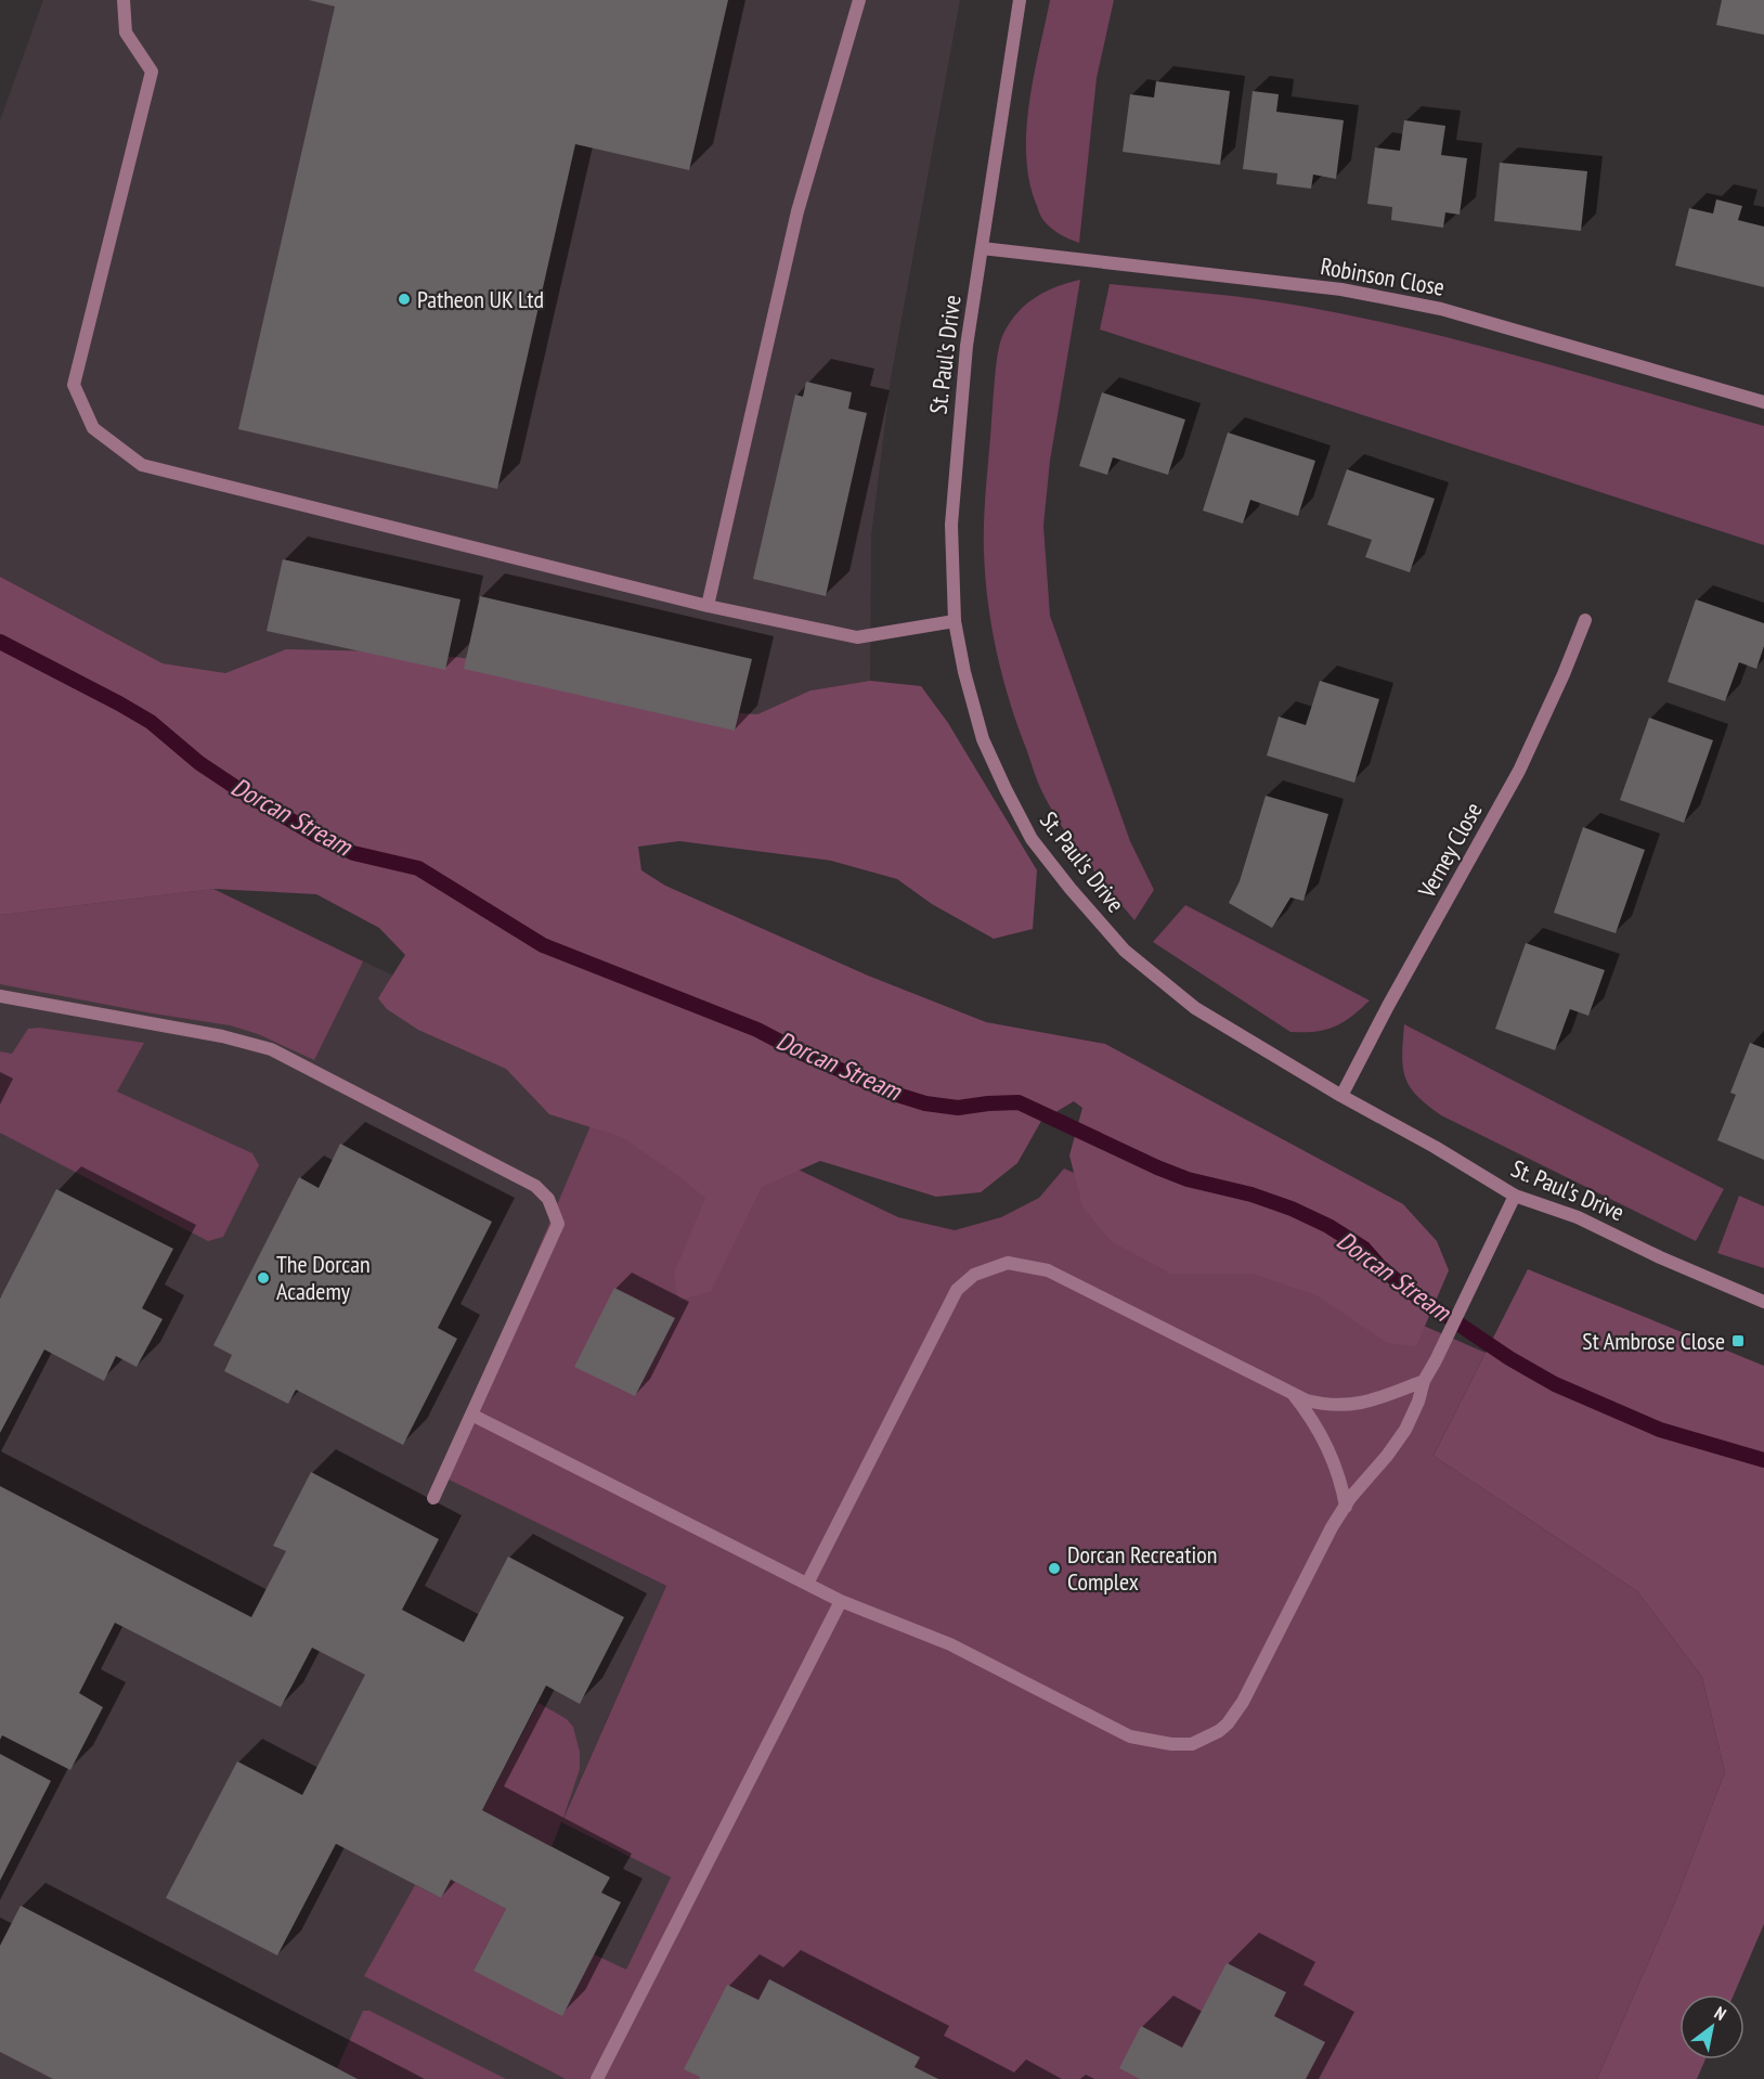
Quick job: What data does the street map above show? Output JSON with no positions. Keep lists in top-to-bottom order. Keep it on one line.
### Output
{"streets":{"street":["Robinson Close","St. Paul's Drive","Verney Close"]},"crossings":[["Robinson Close","St. Paul's Drive"],["St. Paul's Drive","Verney Close"]],"water":["Dorcan Stream"],"places":{"other":["Patheon UK Ltd","The Dorcan Academy","Dorcan Recreation Complex"],"transit":["St Ambrose Close"]},"north":"top right"}
